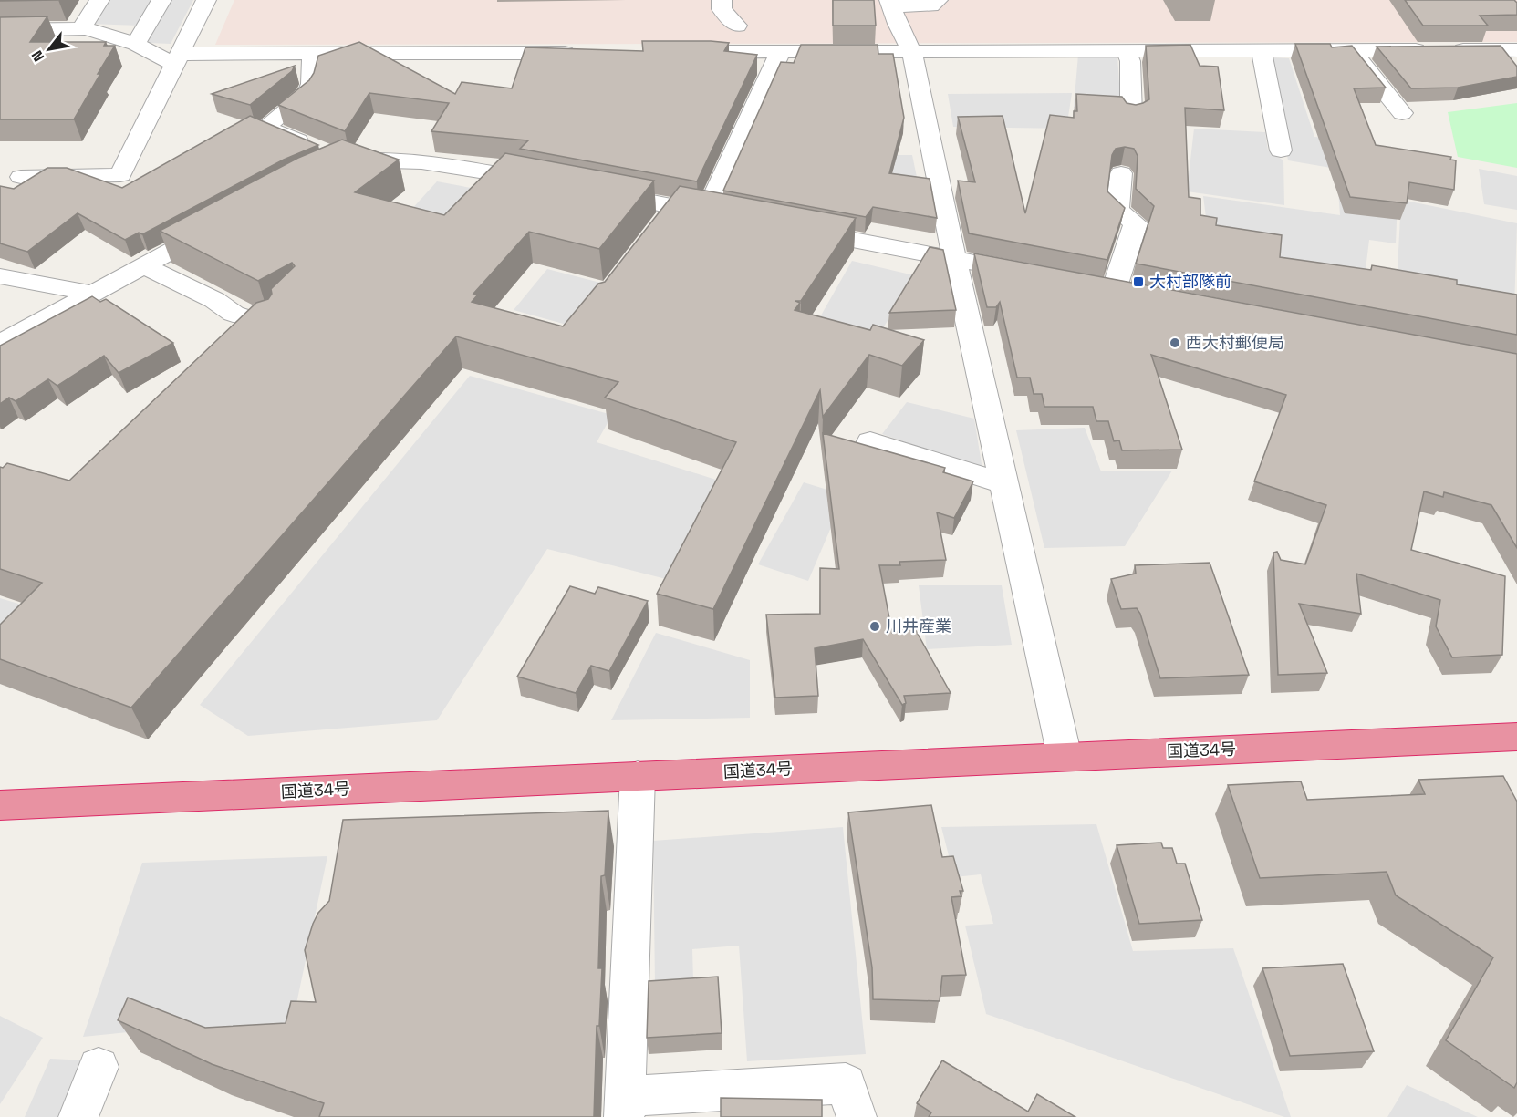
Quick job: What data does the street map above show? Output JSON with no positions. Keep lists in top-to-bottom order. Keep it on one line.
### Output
{"streets":{"highway":["国道34号"]},"places":{"transit":["大村部隊前"],"other":["西大村郵便局","川井産業"]},"north":"bottom left"}
